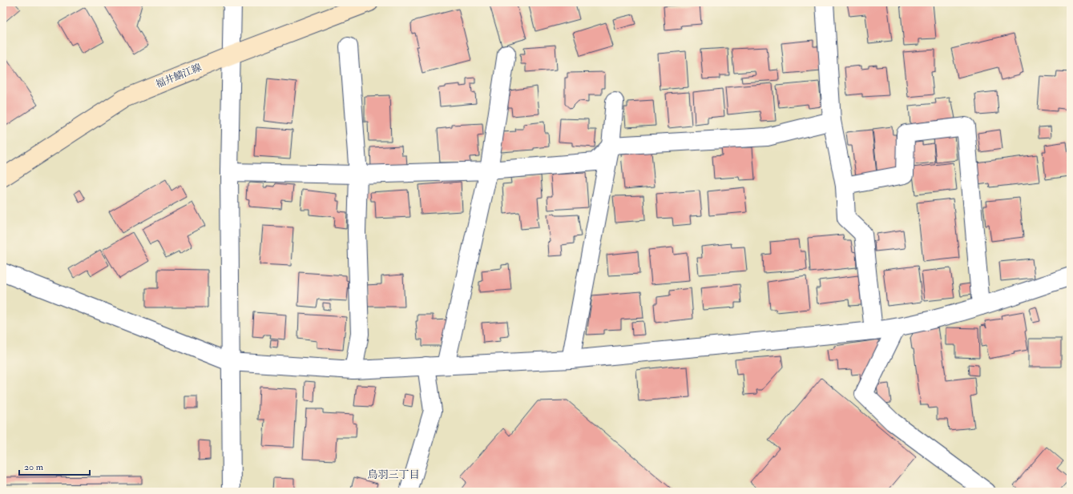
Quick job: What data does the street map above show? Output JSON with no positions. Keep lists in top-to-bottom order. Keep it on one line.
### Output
{"streets":{"main road":["福井鯖江線"]},"districts":["鳥羽三丁目"],"scale_bar":"20 m"}
